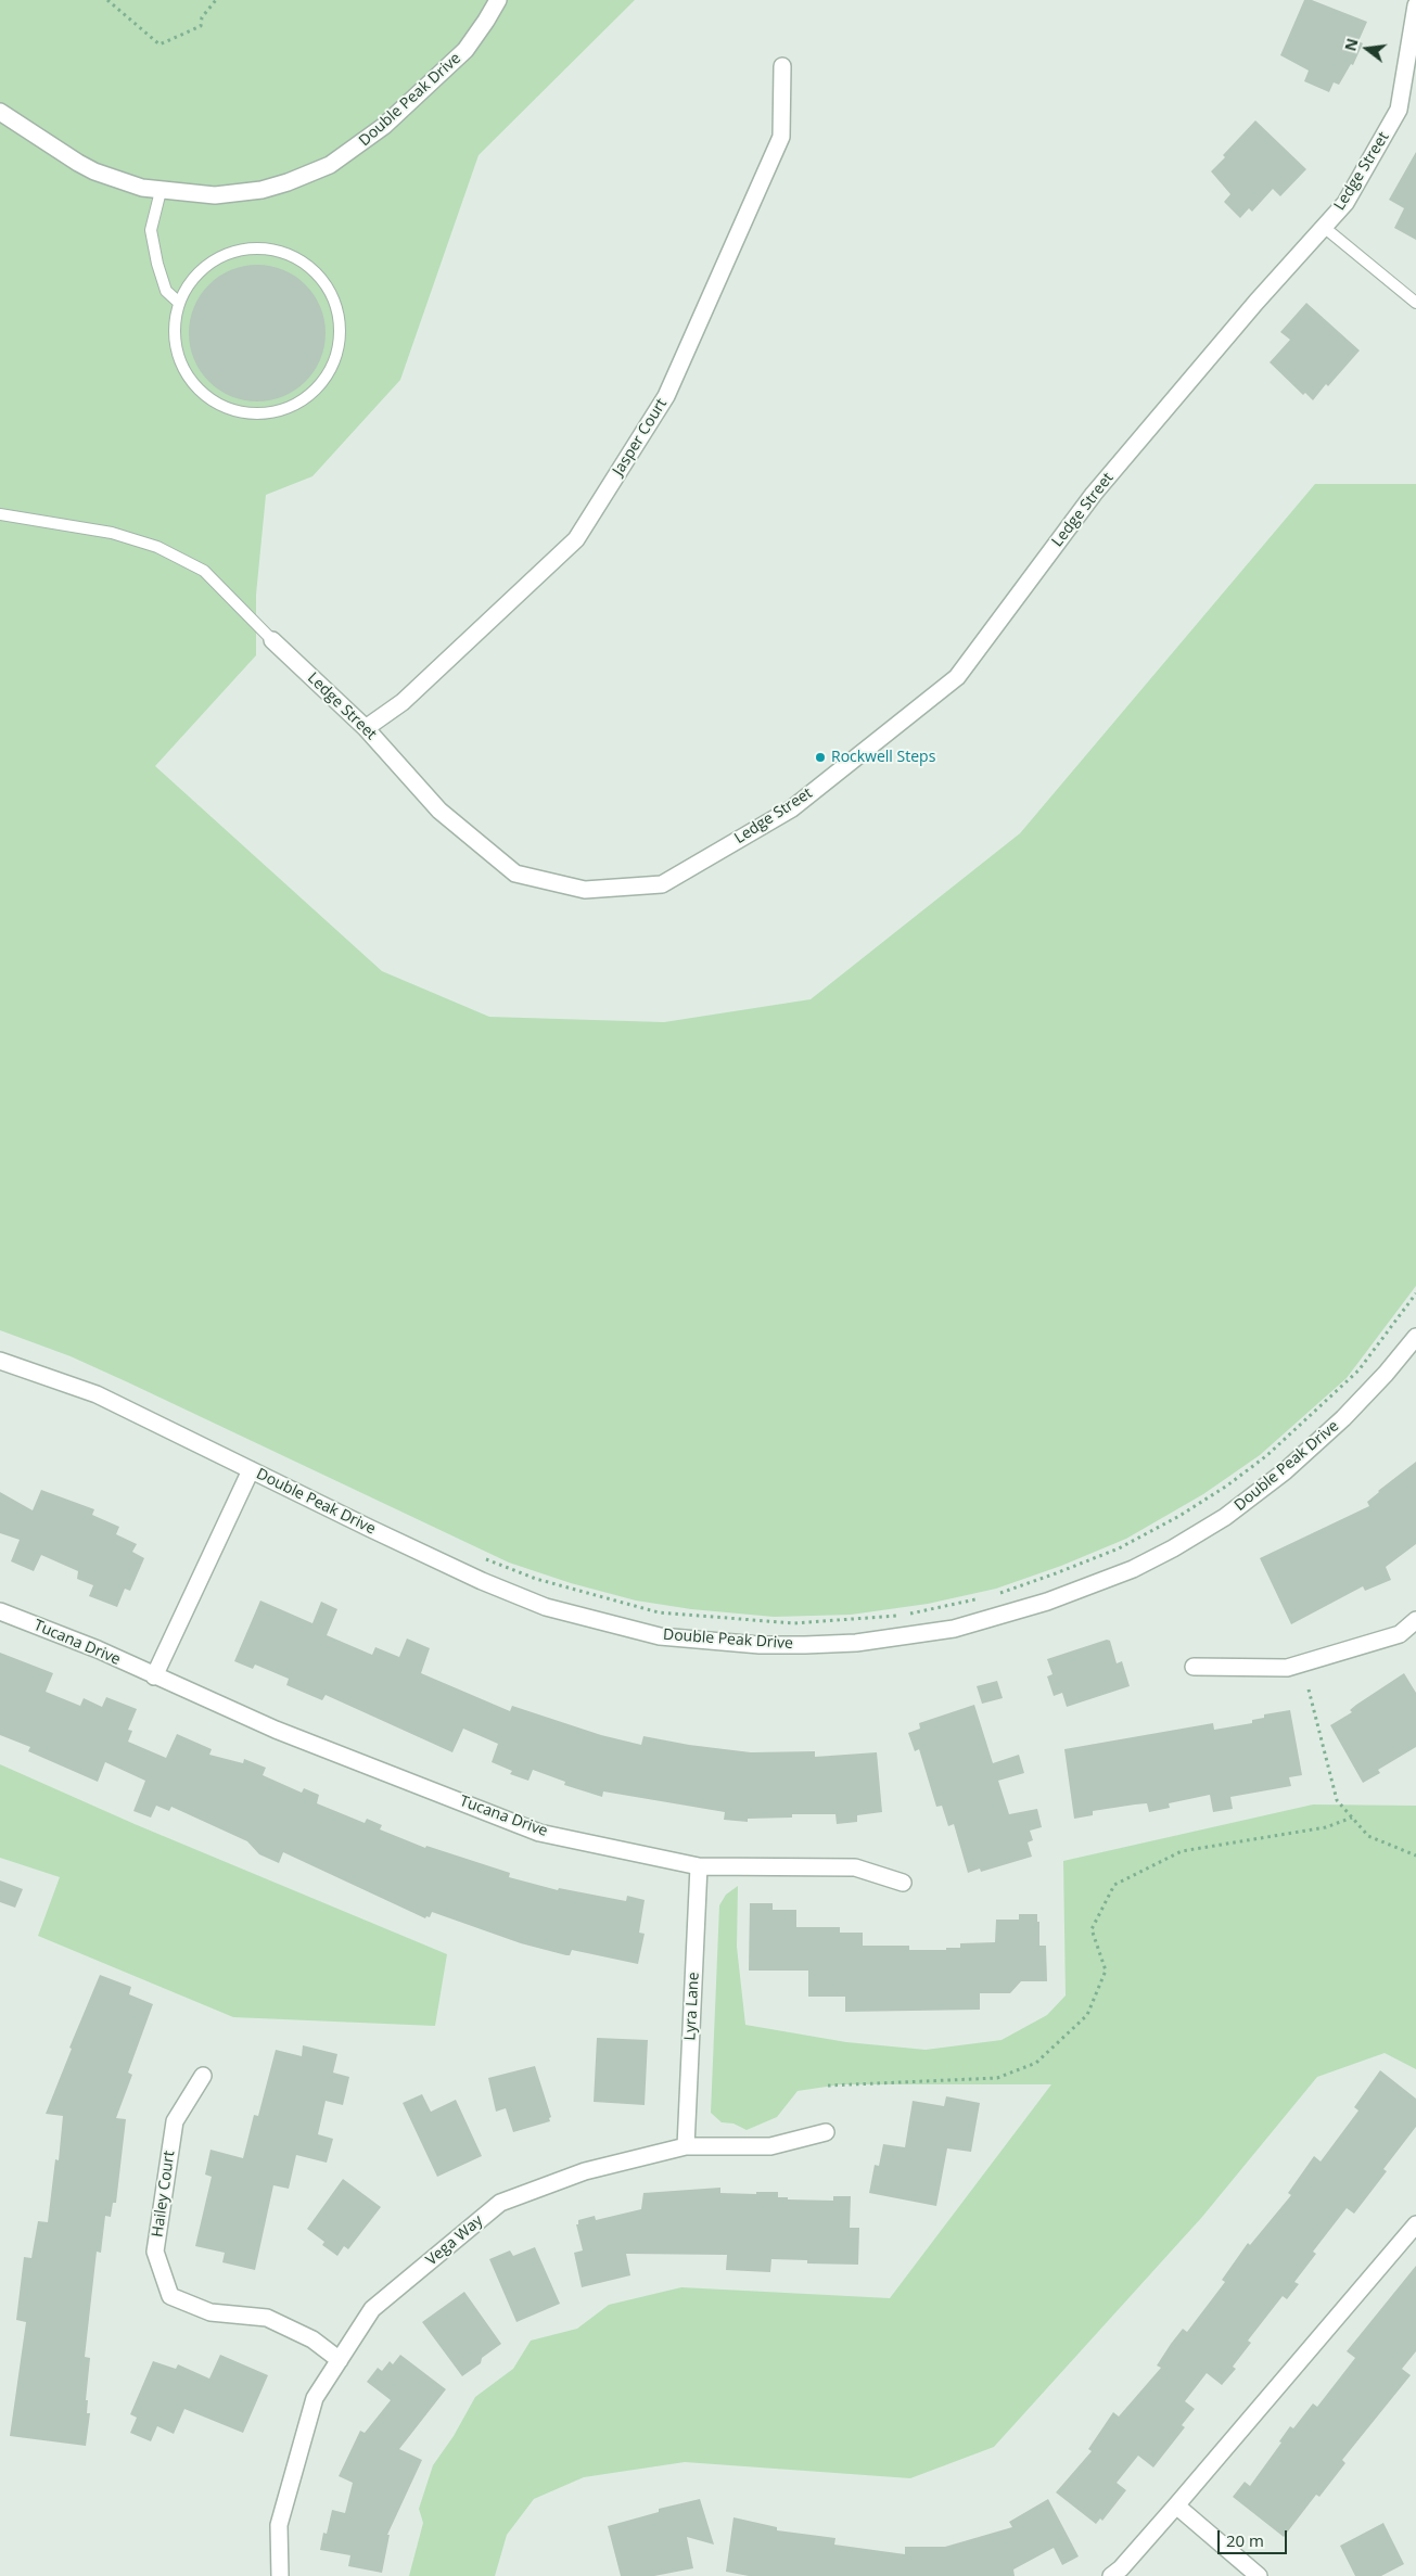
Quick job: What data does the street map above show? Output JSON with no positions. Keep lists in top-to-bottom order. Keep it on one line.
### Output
{"streets":{"street":["Double Peak Drive","Ledge Street","Jasper Court","Tucana Drive","Lyra Lane","Hailey Court","Vega Way"]},"crossings":[["Ledge Street","Jasper Court"],["Tucana Drive","Lyra Lane"],["Lyra Lane","Vega Way"],["Hailey Court","Vega Way"]],"places":["Rockwell Steps"],"scale_bar":"20 m","north":"left"}
